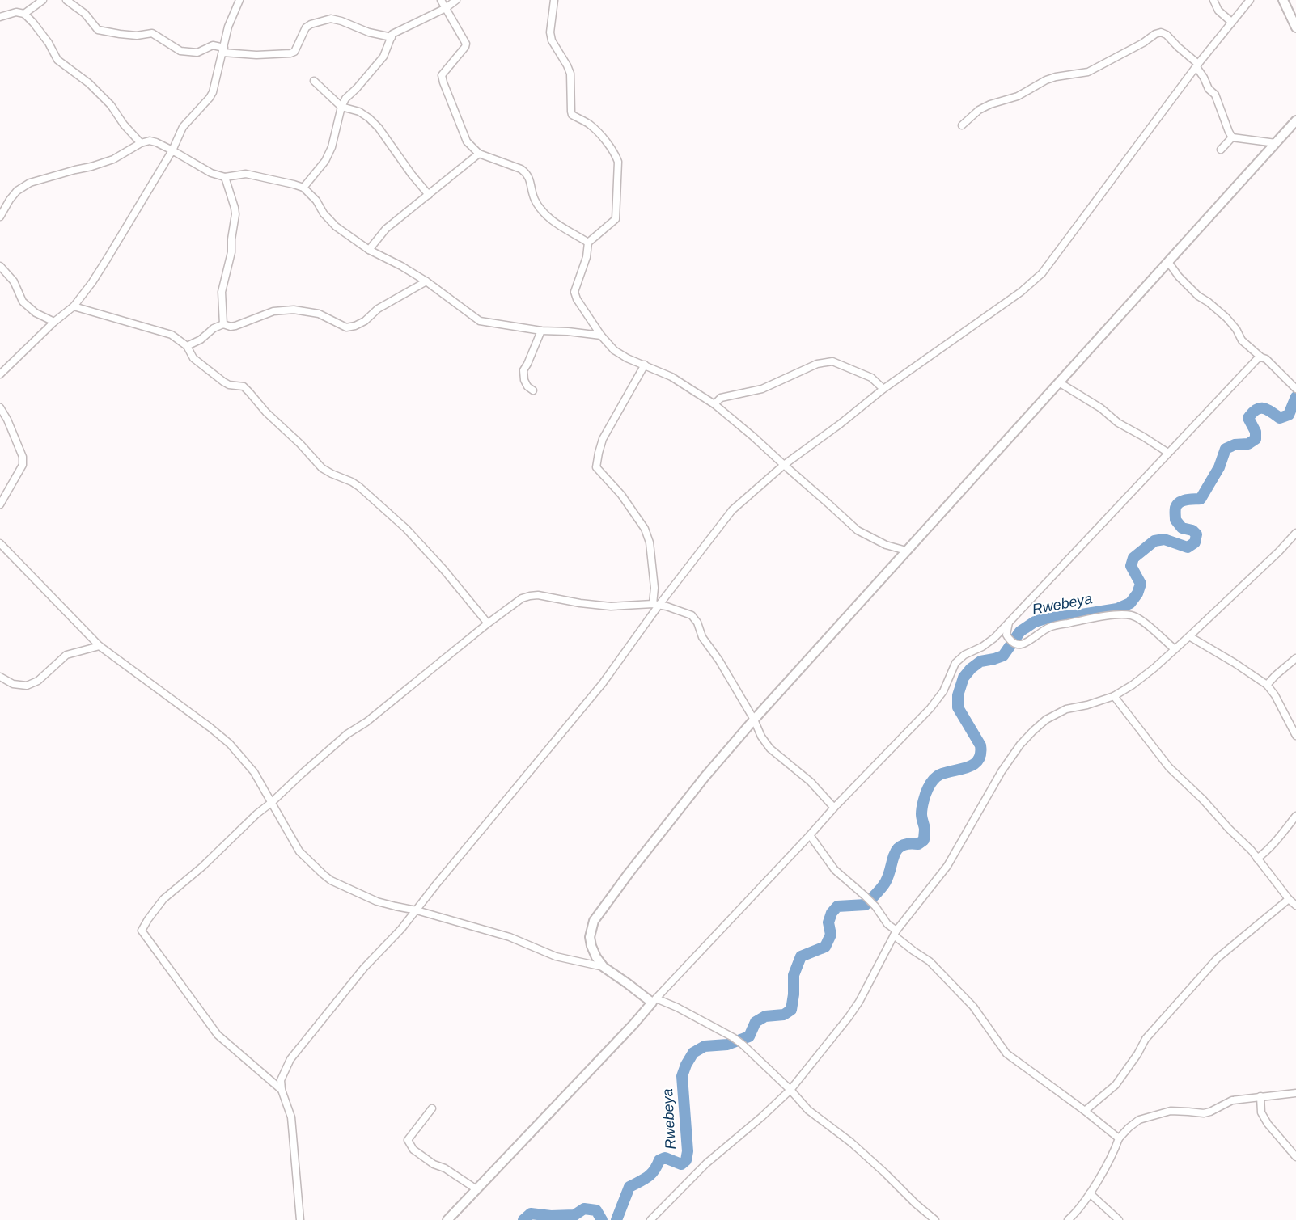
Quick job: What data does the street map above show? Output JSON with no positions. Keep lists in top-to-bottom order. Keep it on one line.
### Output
{"water":["Rwebeya"]}
